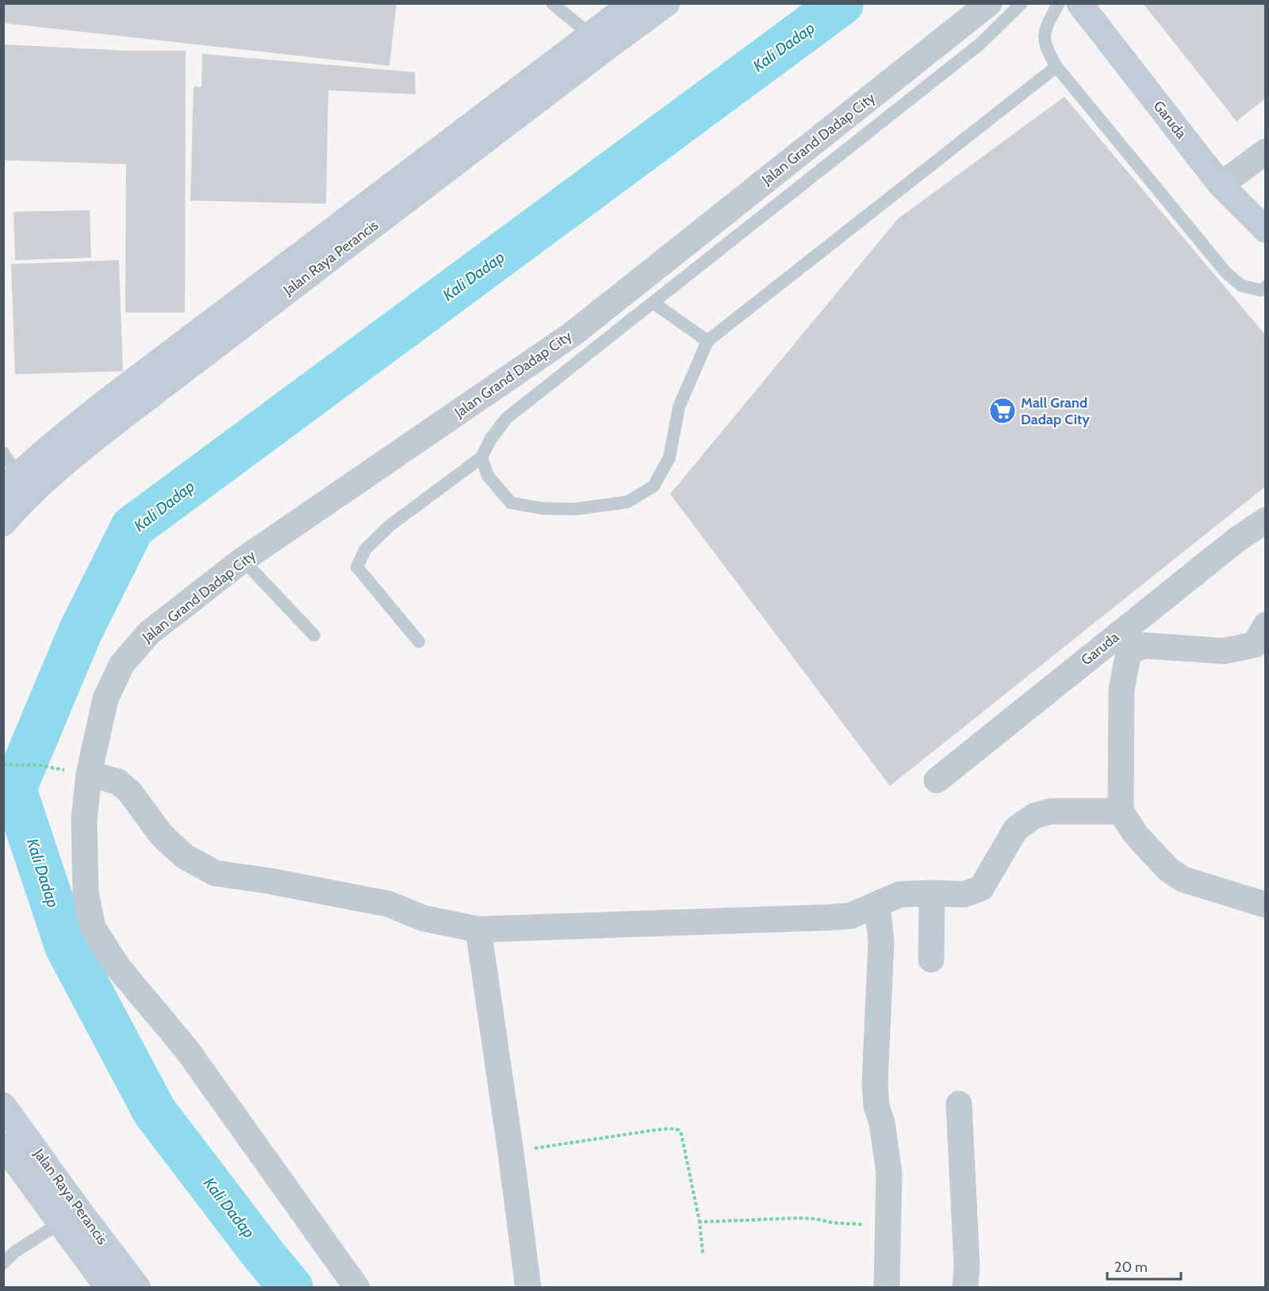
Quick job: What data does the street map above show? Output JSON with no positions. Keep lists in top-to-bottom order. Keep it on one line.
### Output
{"streets":{"street":["Garuda","Jalan Grand Dadap City","Jalan Raya Perancis"]},"water":["Kali Dadap"],"places":{"supermarket":["Mall Grand Dadap City"]},"scale_bar":"20 m"}
